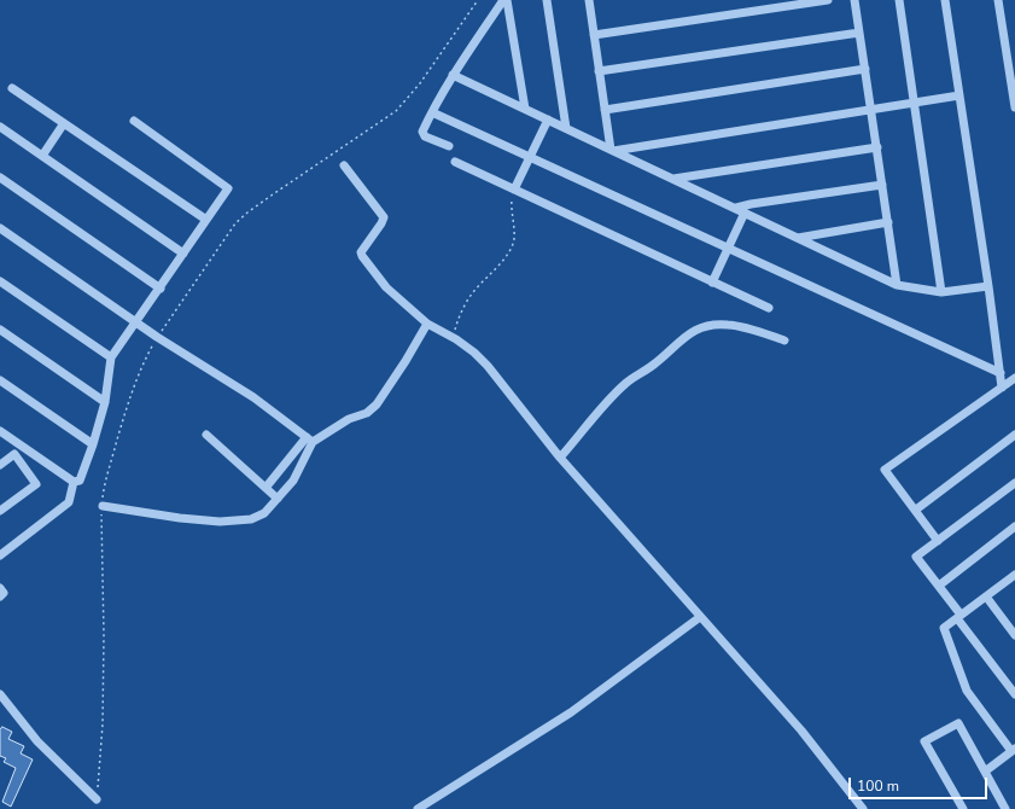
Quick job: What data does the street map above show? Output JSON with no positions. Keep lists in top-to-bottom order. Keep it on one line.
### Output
{"scale_bar":"100 m"}
